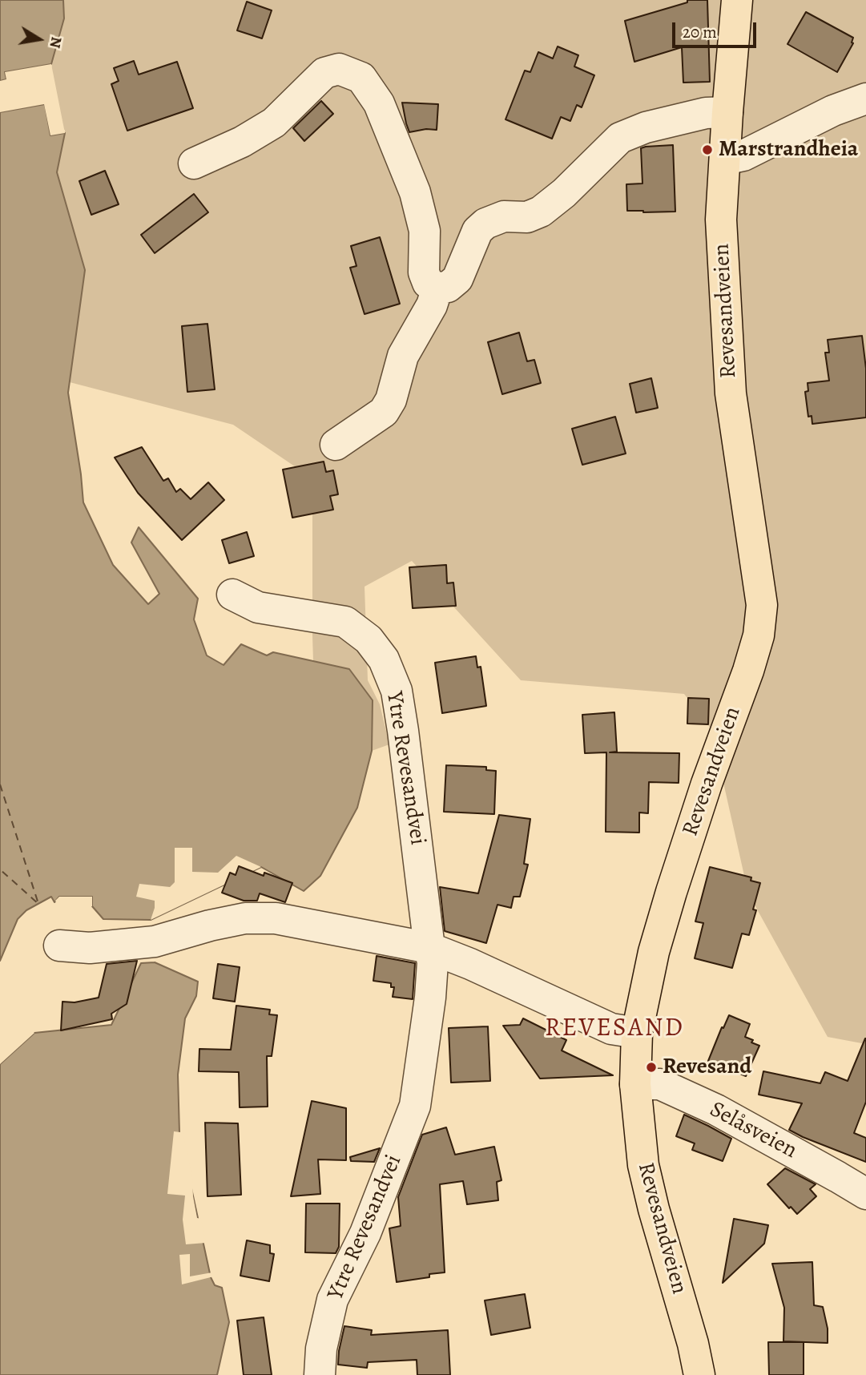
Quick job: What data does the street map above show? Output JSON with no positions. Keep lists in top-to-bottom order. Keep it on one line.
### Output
{"streets":{"main road":["Revesandveien"],"street":["Ytre Revesandvei","Selåsveien"]},"crossings":[["Revesandveien","Selåsveien"]],"districts":["REVESAND"],"places":["Marstrandheia","Revesand"],"scale_bar":"20 m","north":"right"}
